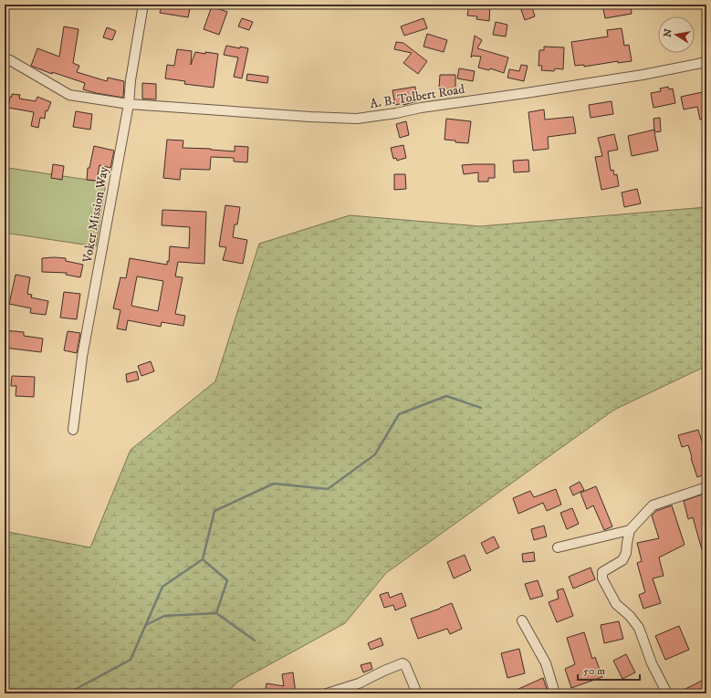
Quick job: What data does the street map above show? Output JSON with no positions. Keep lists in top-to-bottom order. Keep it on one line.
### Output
{"streets":{"street":["A. B. Tolbert Road","Voker Mission Way"]},"crossings":[["A. B. Tolbert Road","Voker Mission Way"]],"scale_bar":"50 m","north":"left"}
